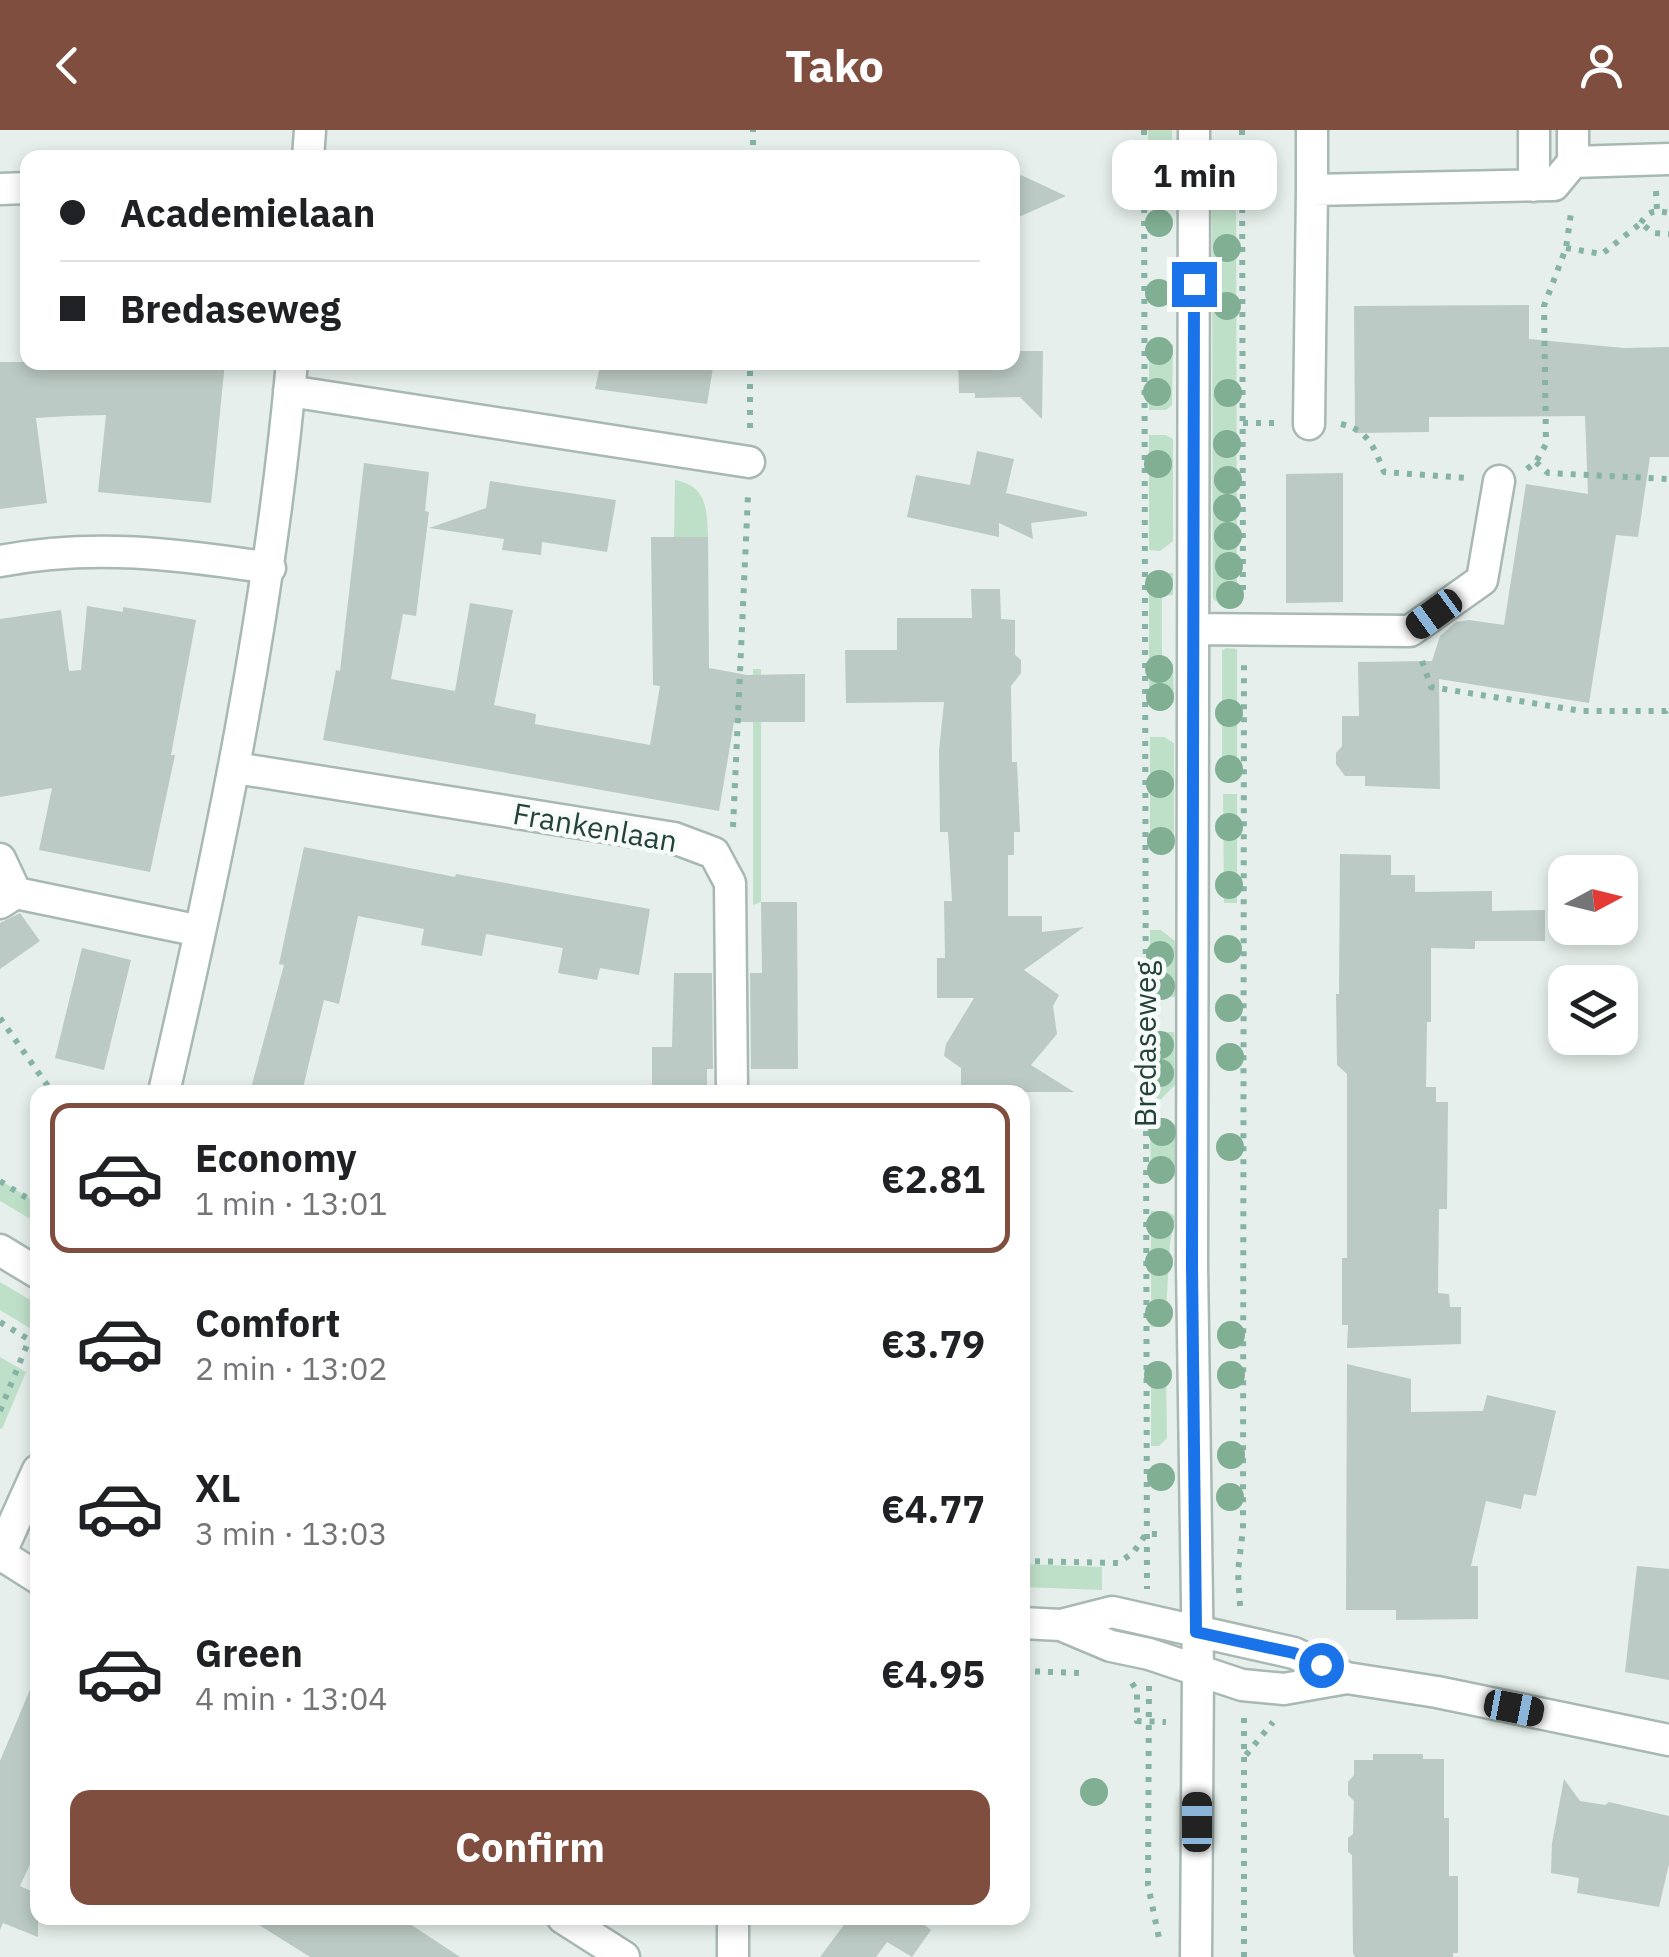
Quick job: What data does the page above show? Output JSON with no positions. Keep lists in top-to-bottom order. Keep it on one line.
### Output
{"streets":{"street":["Frankenlaan","Bredaseweg"]},"north":"right","page":{"header":"Tako","bubble":"1 min","banner":["Academielaan","Bredaseweg"],"list":[{"name":"Economy","note":"1 min · 13:01","value":"€2.81"},{"name":"Comfort","note":"2 min · 13:02","value":"€3.79"},{"name":"XL","note":"3 min · 13:03","value":"€4.77"},{"name":"Green","note":"4 min · 13:04","value":"€4.95"}],"buttons":"Confirm"}}
